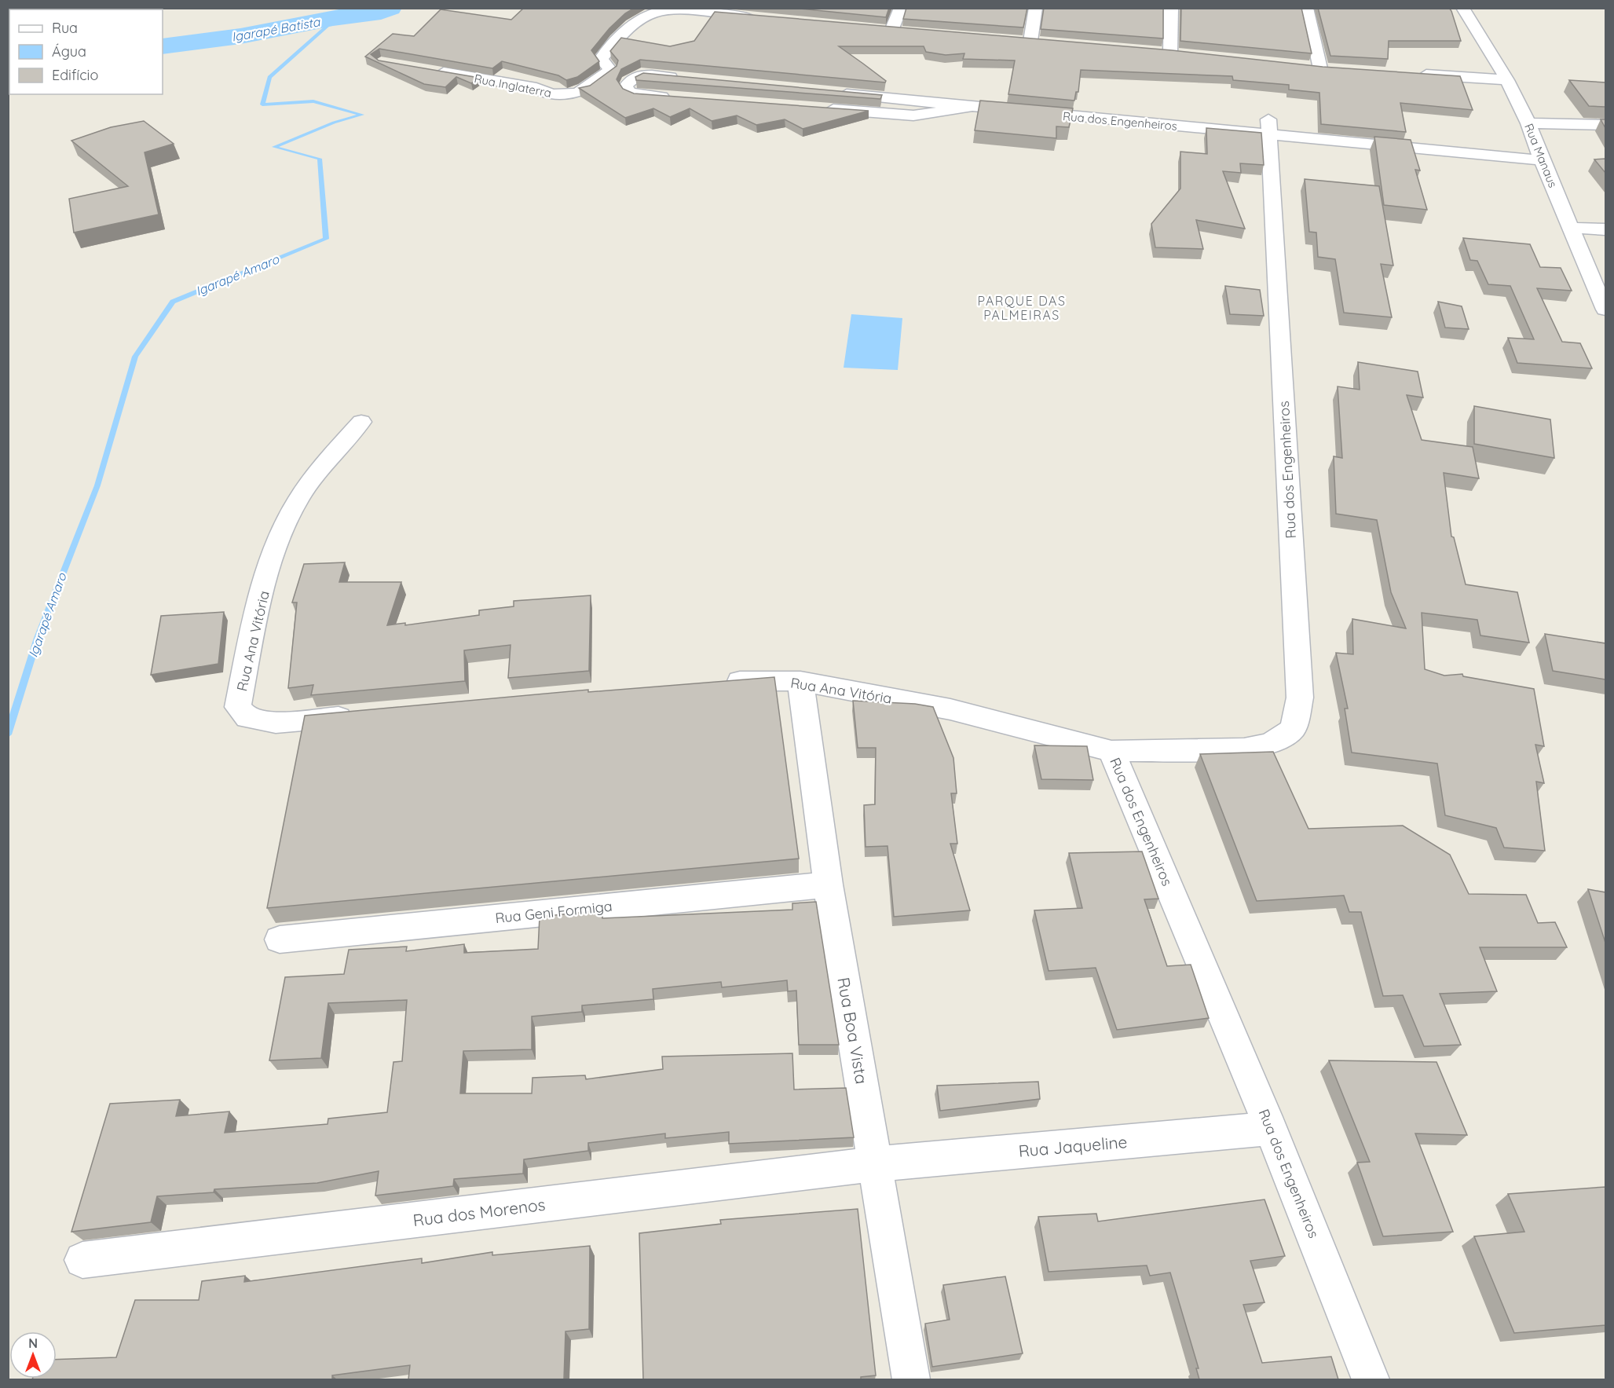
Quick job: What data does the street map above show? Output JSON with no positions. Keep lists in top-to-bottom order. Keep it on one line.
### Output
{"streets":{"street":["Rua Inglaterra","Rua dos Engenheiros","Rua Manaus","Rua Ana Vitória","Rua Geni Formiga","Rua Boa Vista","Rua Jaqueline","Rua dos Morenos"]},"crossings":[["Rua dos Engenheiros","Rua Manaus"],["Rua dos Engenheiros","Rua Ana Vitória"],["Rua dos Engenheiros","Rua Jaqueline"],["Rua Ana Vitória","Rua Boa Vista"],["Rua Geni Formiga","Rua Boa Vista"],["Rua Boa Vista","Rua Jaqueline"],["Rua Boa Vista","Rua dos Morenos"],["Rua Jaqueline","Rua dos Morenos"]],"districts":["PARQUE DAS PALMEIRAS"],"water":["Igarapé Batista","Igarapé Amaro"],"legend":["Rua","Água","Edifício"],"north":"top"}
